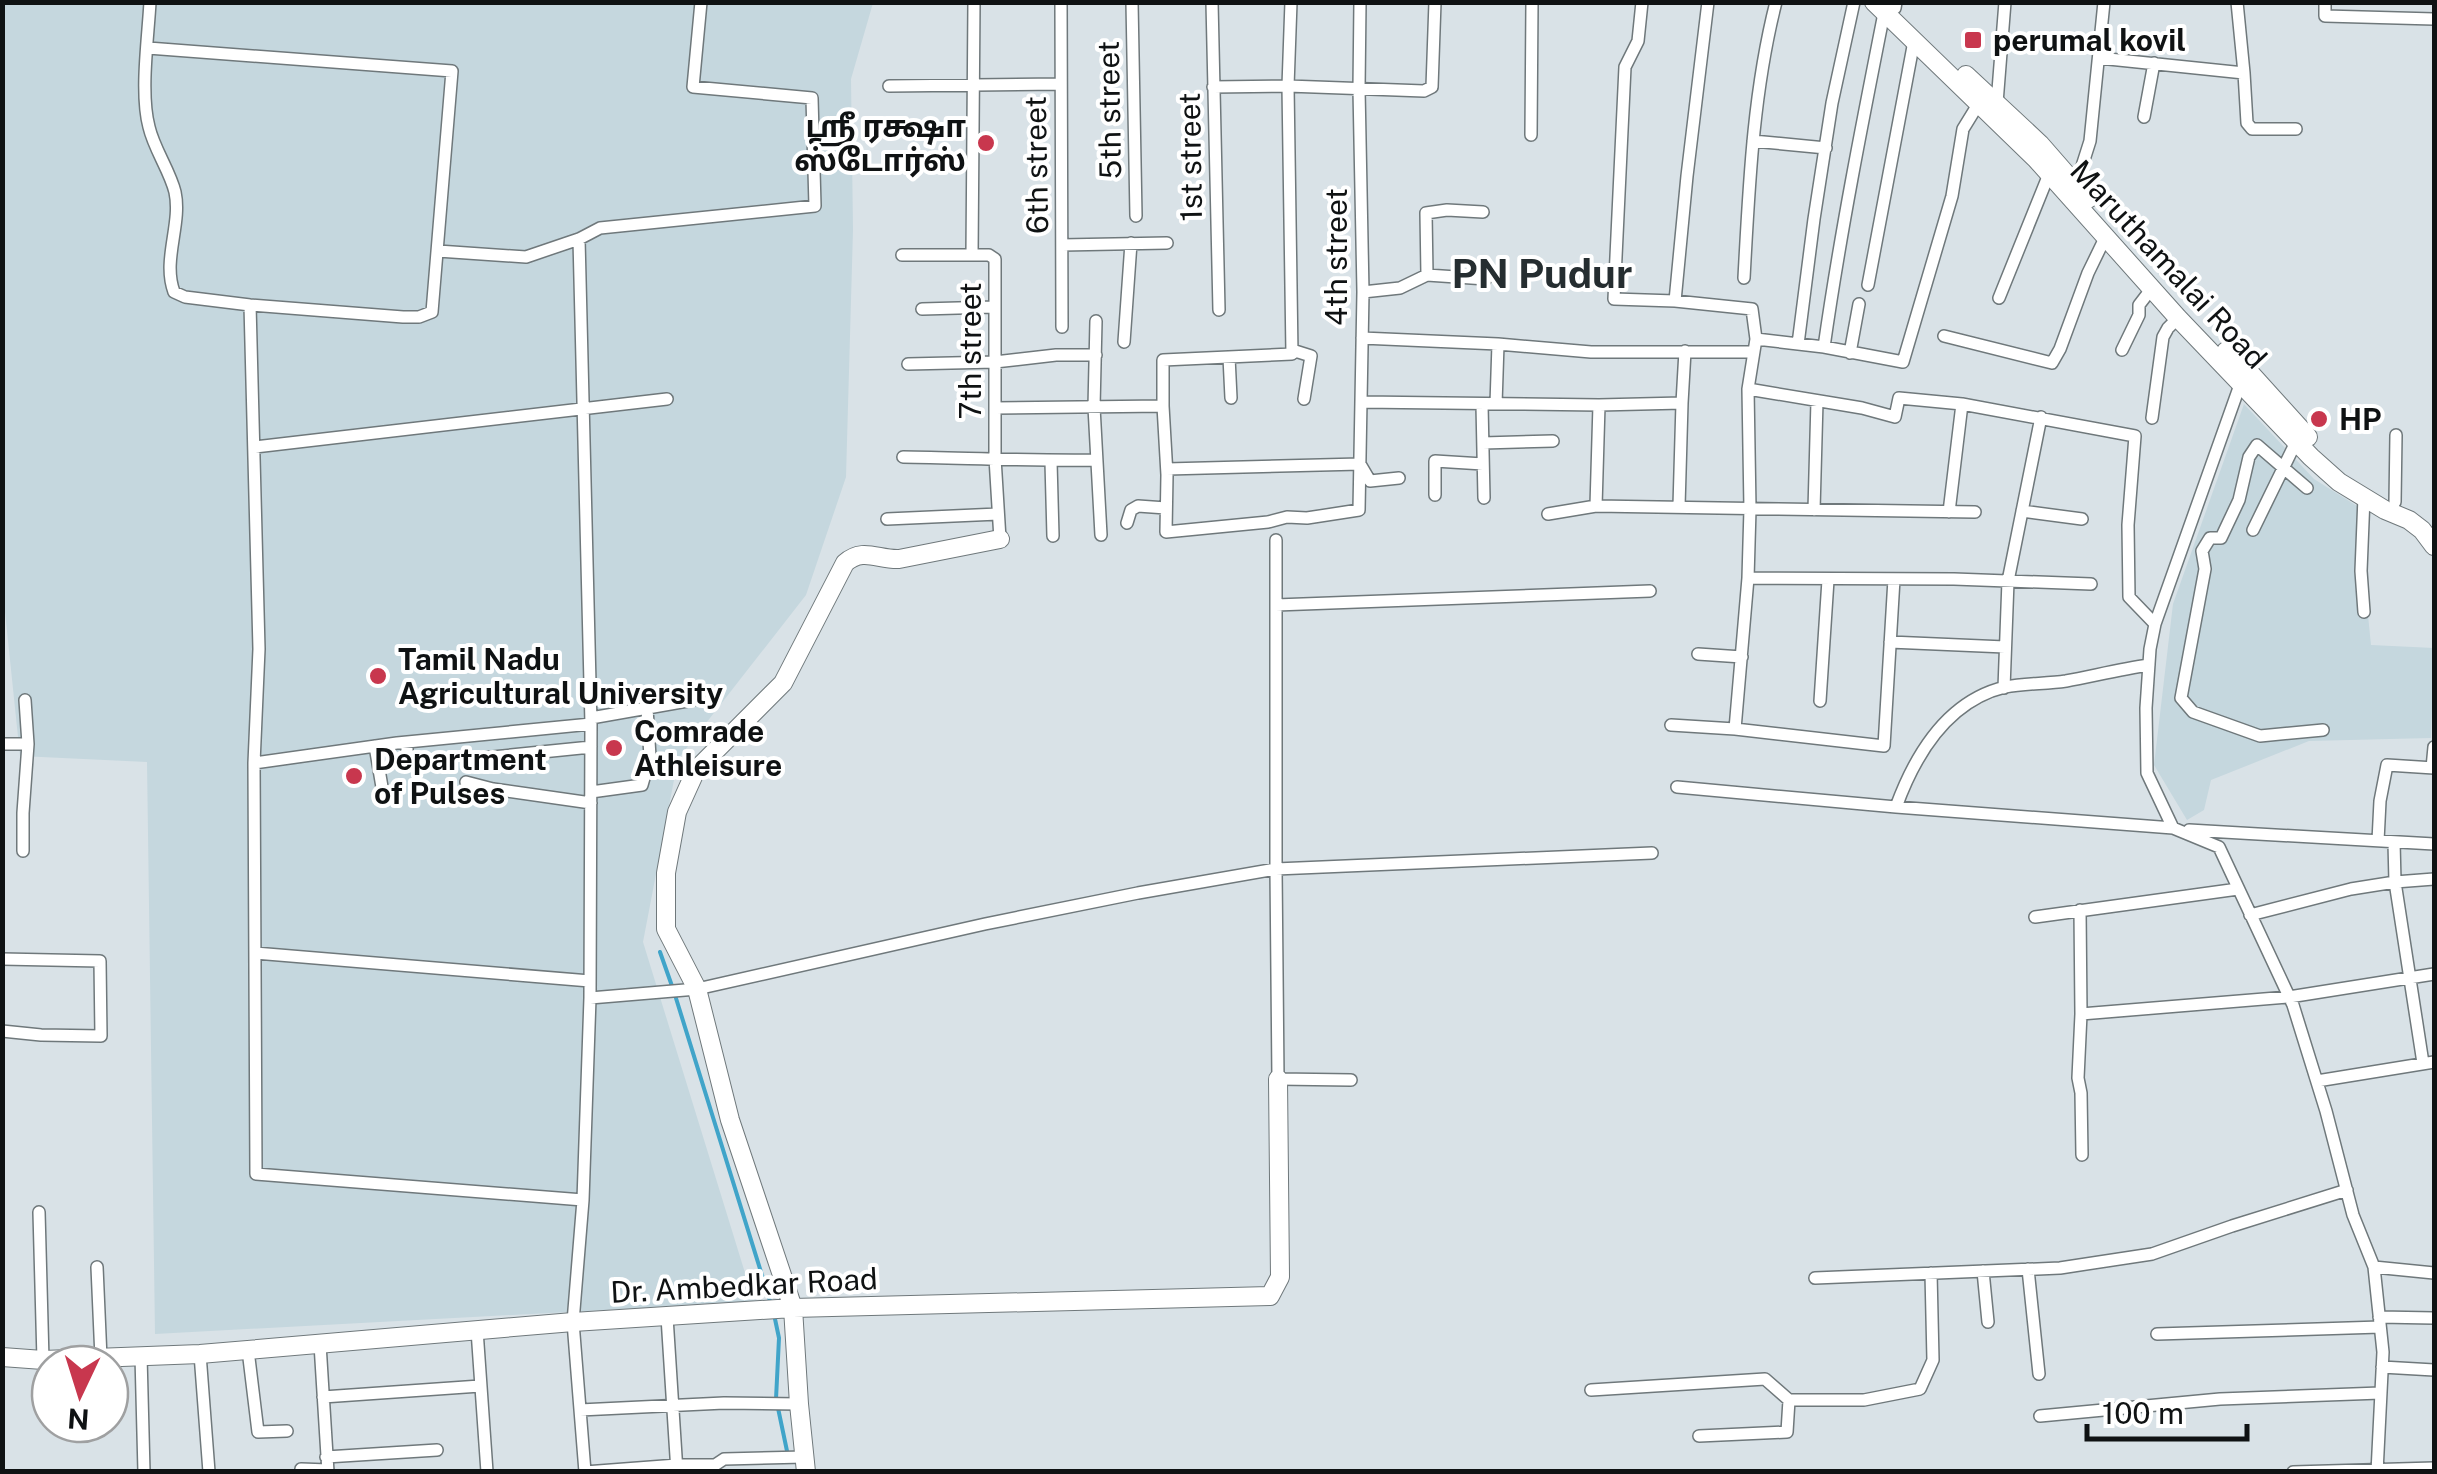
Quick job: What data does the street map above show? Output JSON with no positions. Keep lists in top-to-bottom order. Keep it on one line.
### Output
{"streets":{"street":["5th street","1st street","6th street","4th street","Maruthamalai Road","7th street","Dr. Ambedkar Road"]},"districts":["PN Pudur"],"places":{"transit":["perumal kovil"],"other":["ஶ்ரீ ரக்ஷா ஸ்டோர்ஸ்","HP","Tamil Nadu Agricultural University","Comrade Athleisure","Department of Pulses"]},"scale_bar":"100 m","north":"bottom"}
